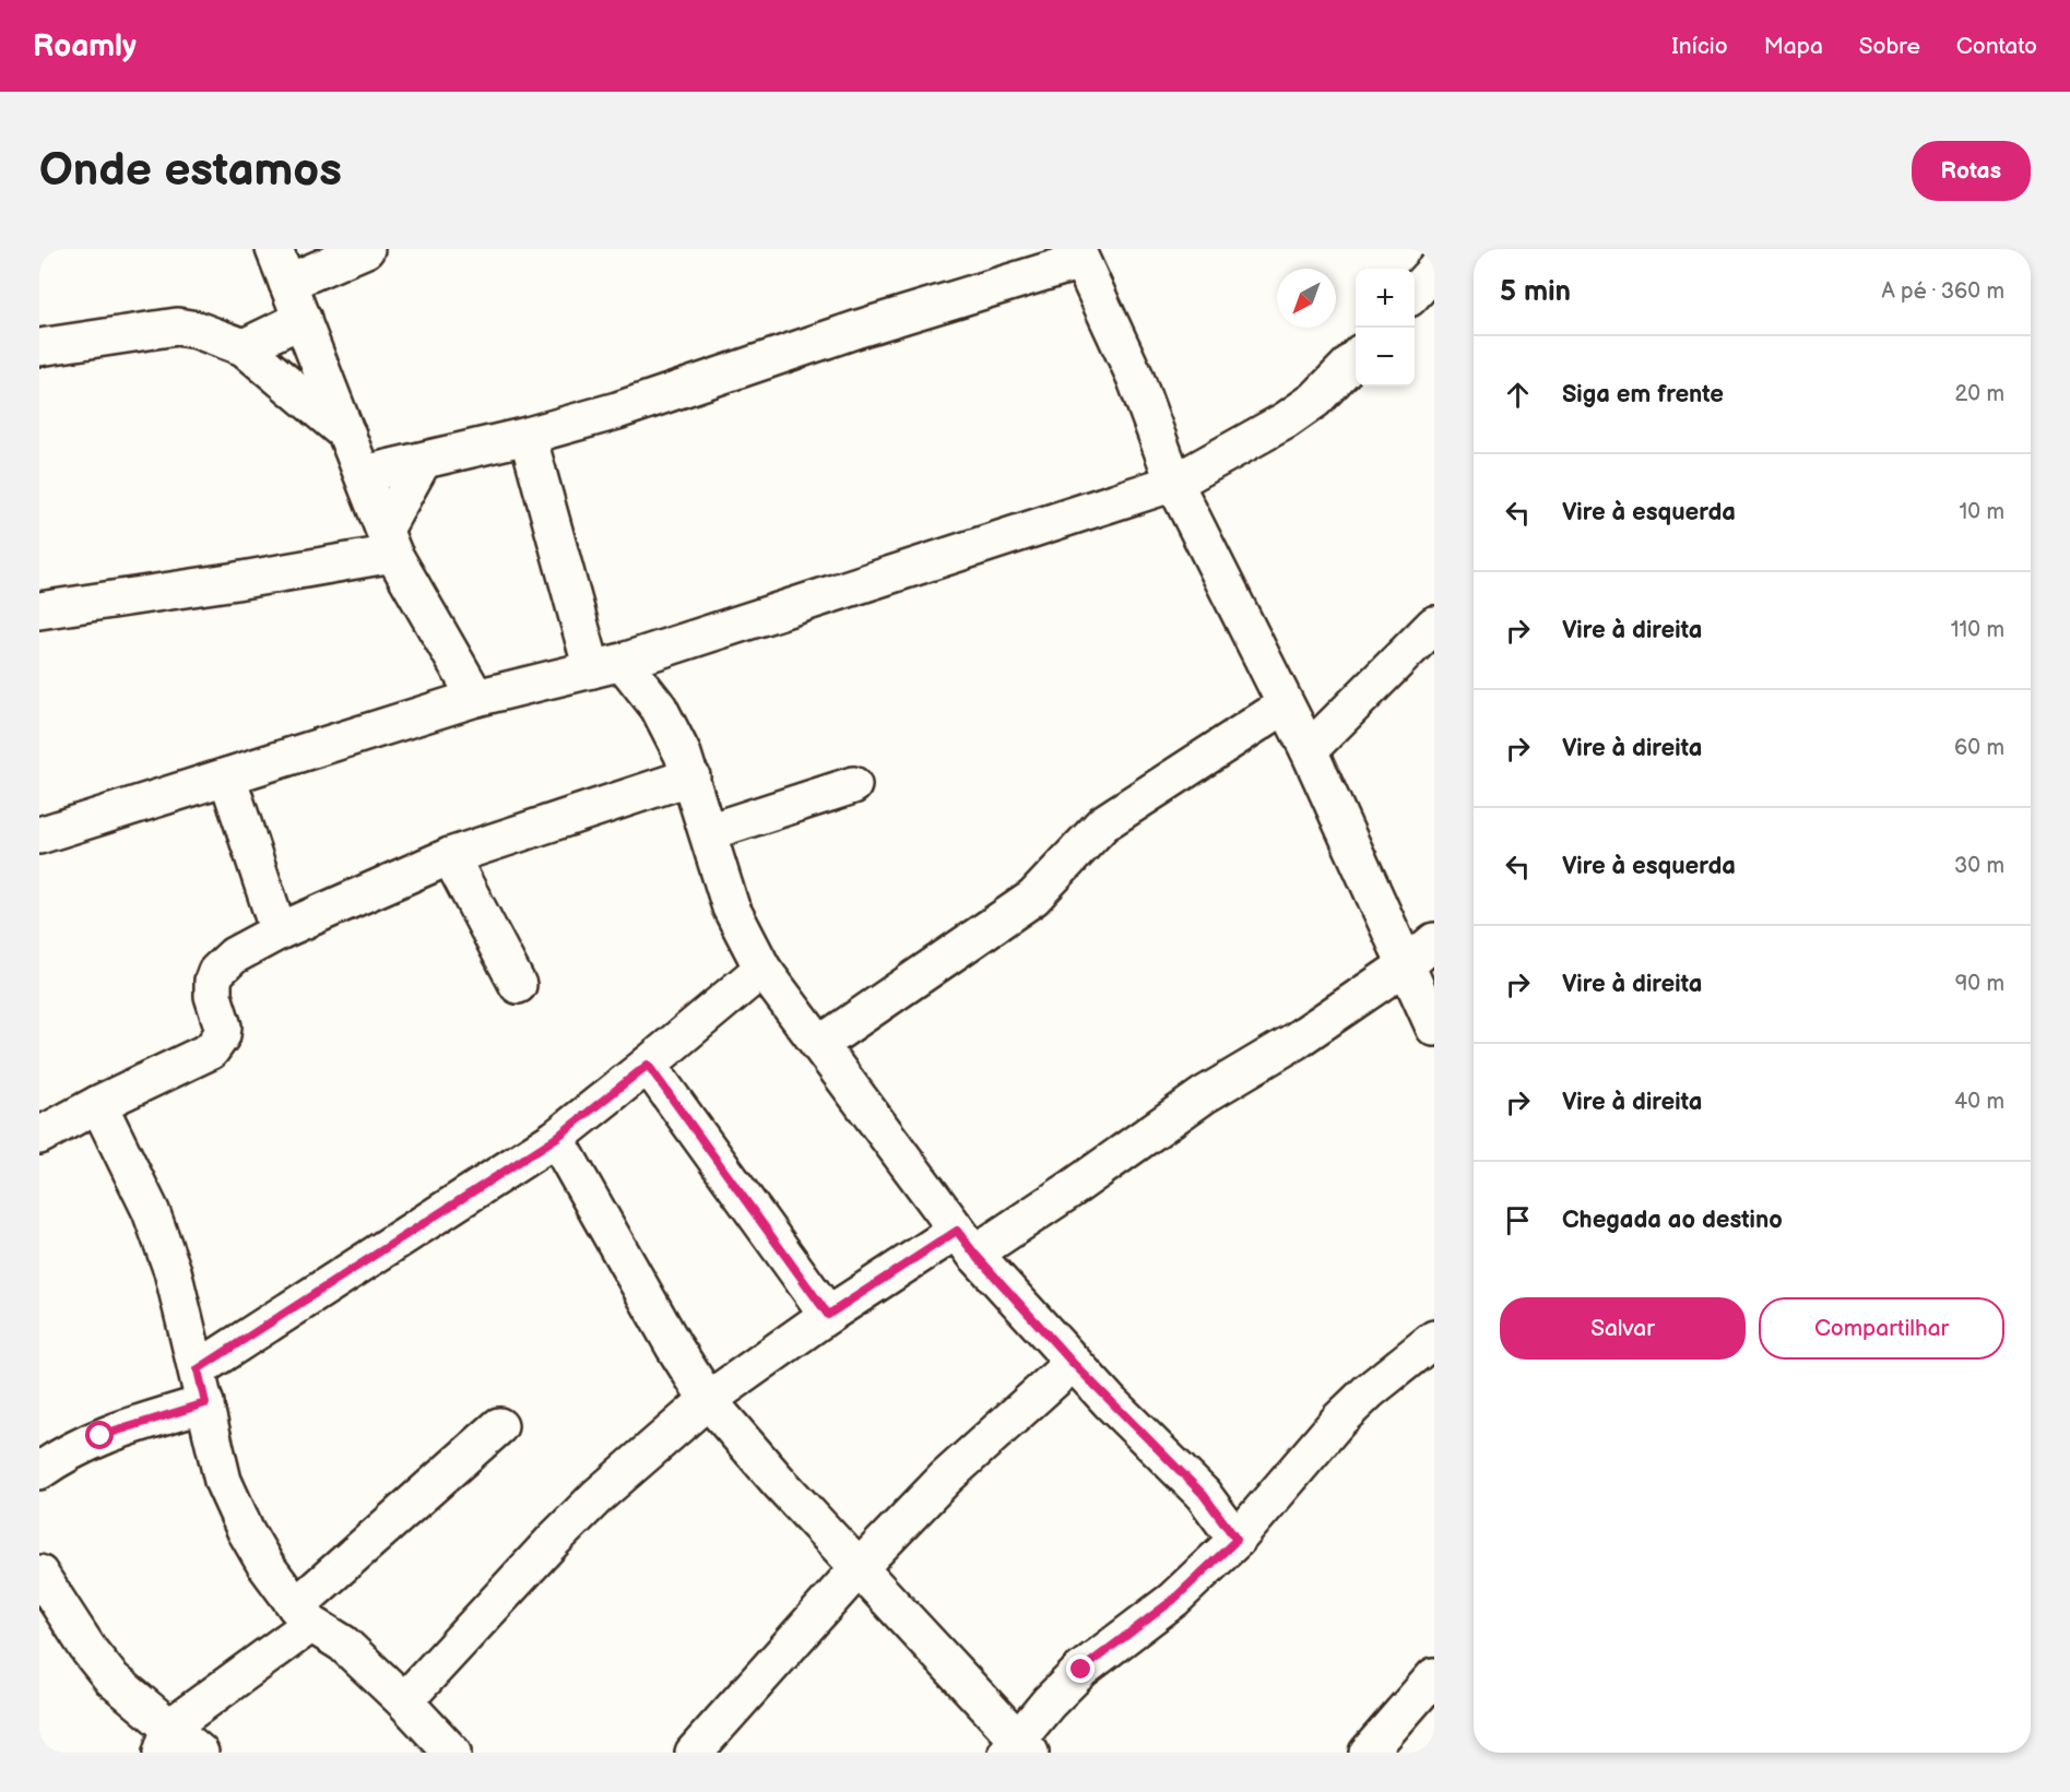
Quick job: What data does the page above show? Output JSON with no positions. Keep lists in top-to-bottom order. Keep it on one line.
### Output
{"north":"bottom left","page":{"header":"Roamly","nav":["Início","Mapa","Sobre","Contato"],"buttons":["Rotas",["Salvar","Compartilhar"]],"title":"Onde estamos","heading":["5 min","A pé · 360 m"],"map_buttons":["+","−"],"list":[["Siga em frente","20 m"],["Vire à esquerda","10 m"],["Vire à direita","110 m"],["Vire à direita","60 m"],["Vire à esquerda","30 m"],["Vire à direita","90 m"],["Vire à direita","40 m"],"Chegada ao destino"]}}
